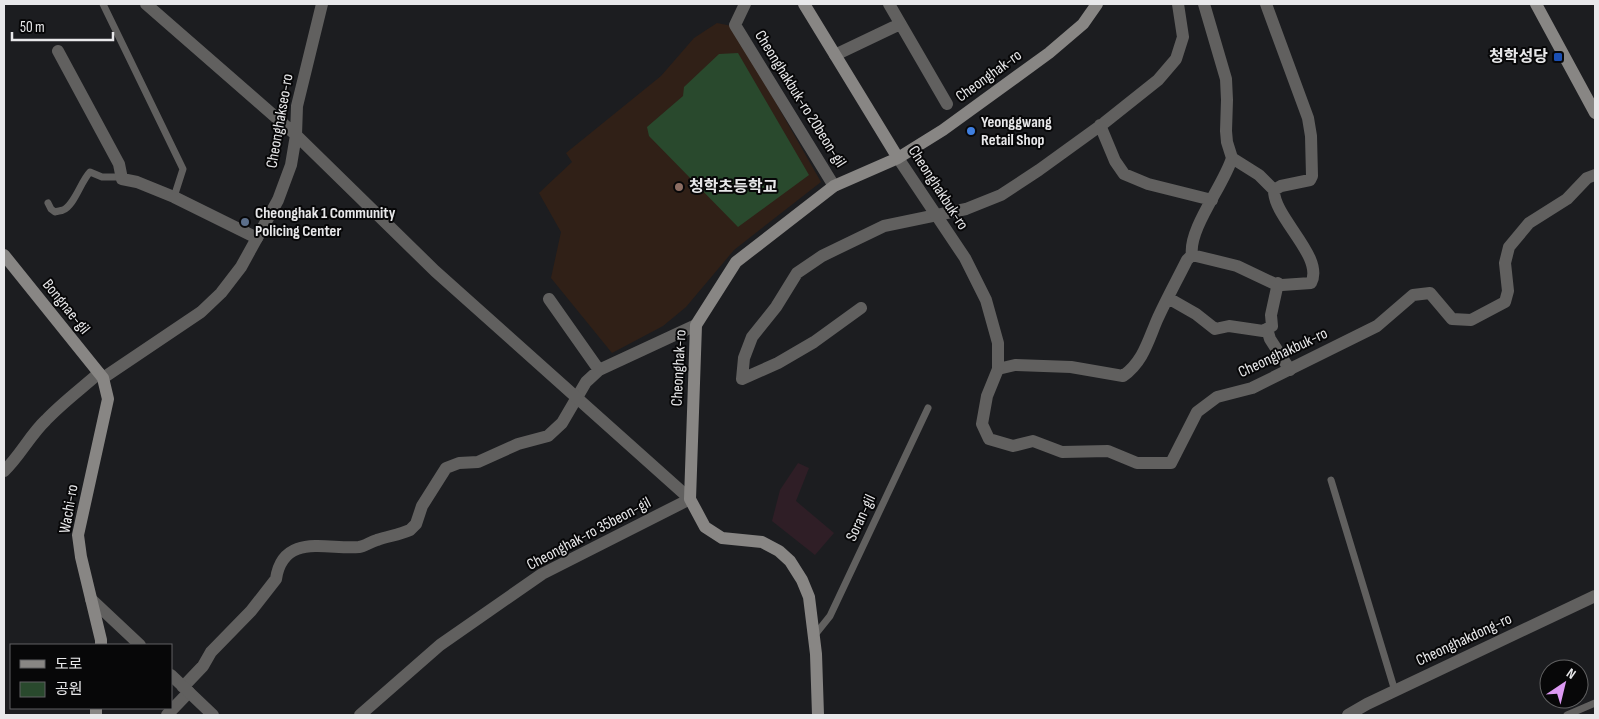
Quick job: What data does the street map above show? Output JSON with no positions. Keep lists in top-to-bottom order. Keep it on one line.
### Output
{"streets":{"main road":["Cheonghak-ro","Cheonghakbuk-ro","Bongnae-gil","Wachi-ro"],"street":["Cheonghakbuk-ro 20beon-gil","Cheonghakseo-ro","Cheonghak-ro 35beon-gil","Cheonghakdong-ro"],"lane":["Soran-gil"]},"crossings":[["Cheonghak-ro","Cheonghakbuk-ro 20beon-gil"],["Cheonghak-ro","Cheonghakbuk-ro"],["Cheonghak-ro","Cheonghak-ro 35beon-gil"],["Cheonghakseo-ro","Bongnae-gil"],["Cheonghakseo-ro","Wachi-ro"],["Bongnae-gil","Wachi-ro"]],"places":{"transit":["청학성당"],"other":["Yeonggwang Retail Shop","청학초등학교","Cheonghak 1 Community Policing Center"]},"legend":["도로","공원"],"scale_bar":"50 m","north":"top right"}
